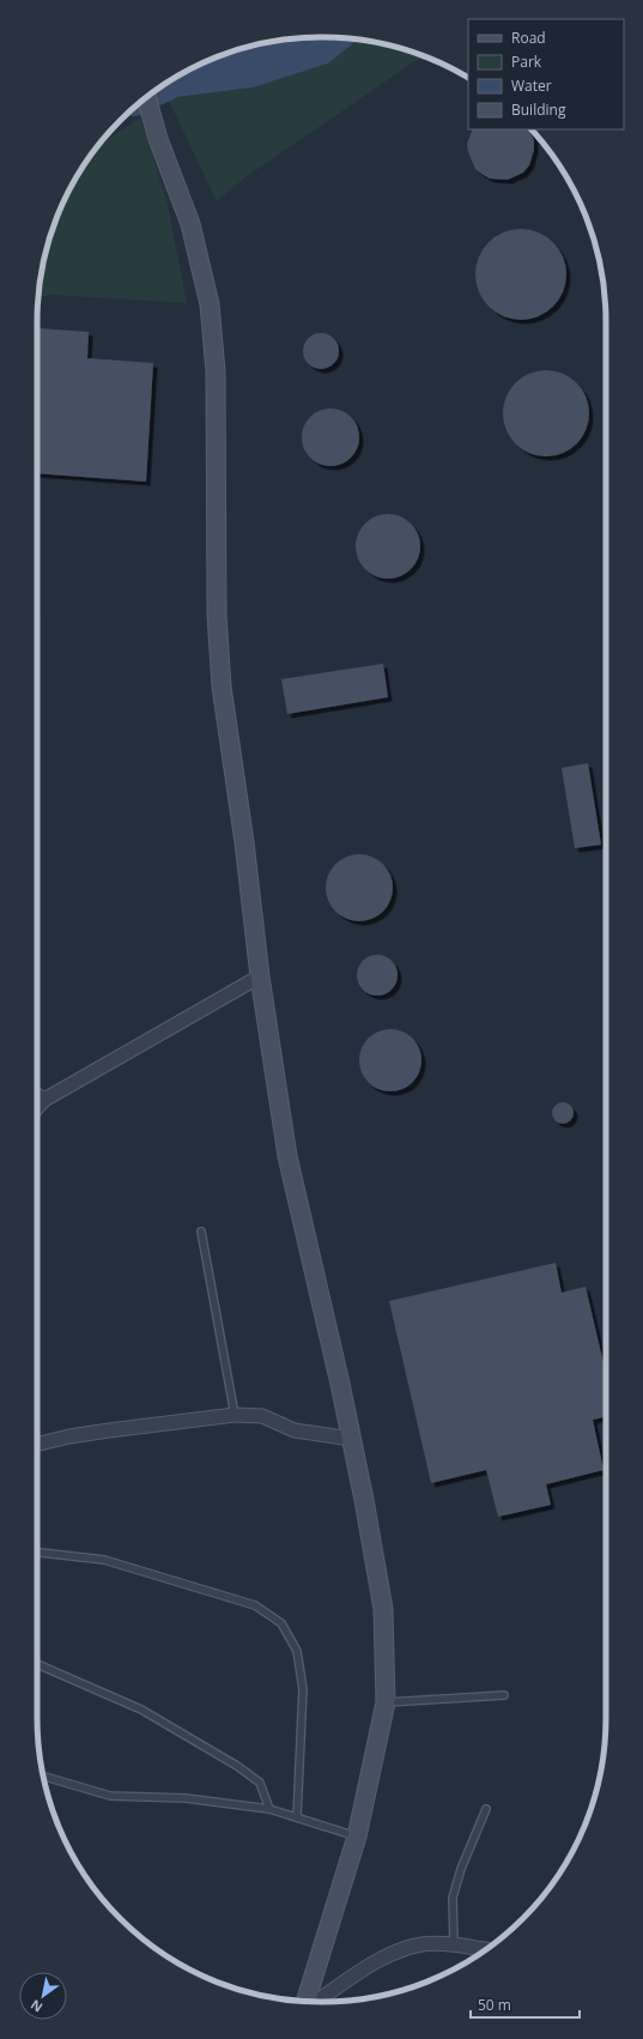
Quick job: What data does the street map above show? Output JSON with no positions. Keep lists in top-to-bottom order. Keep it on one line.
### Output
{"legend":["Road","Park","Water","Building"],"scale_bar":"50 m","north":"bottom left"}
